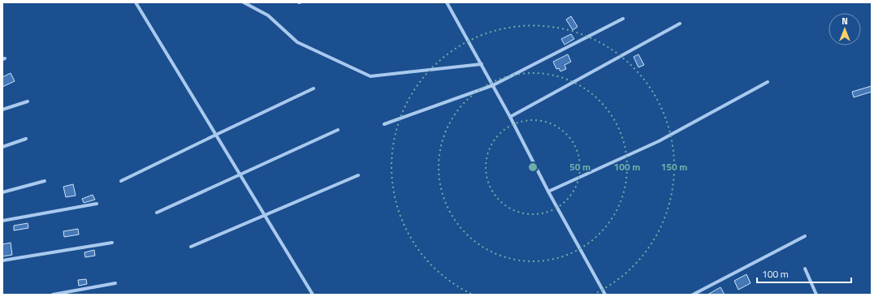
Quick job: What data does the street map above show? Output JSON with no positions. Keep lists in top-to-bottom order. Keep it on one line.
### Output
{"scale_bar":"100 m","north":"top","rings":["50 m","100 m","150 m"]}
